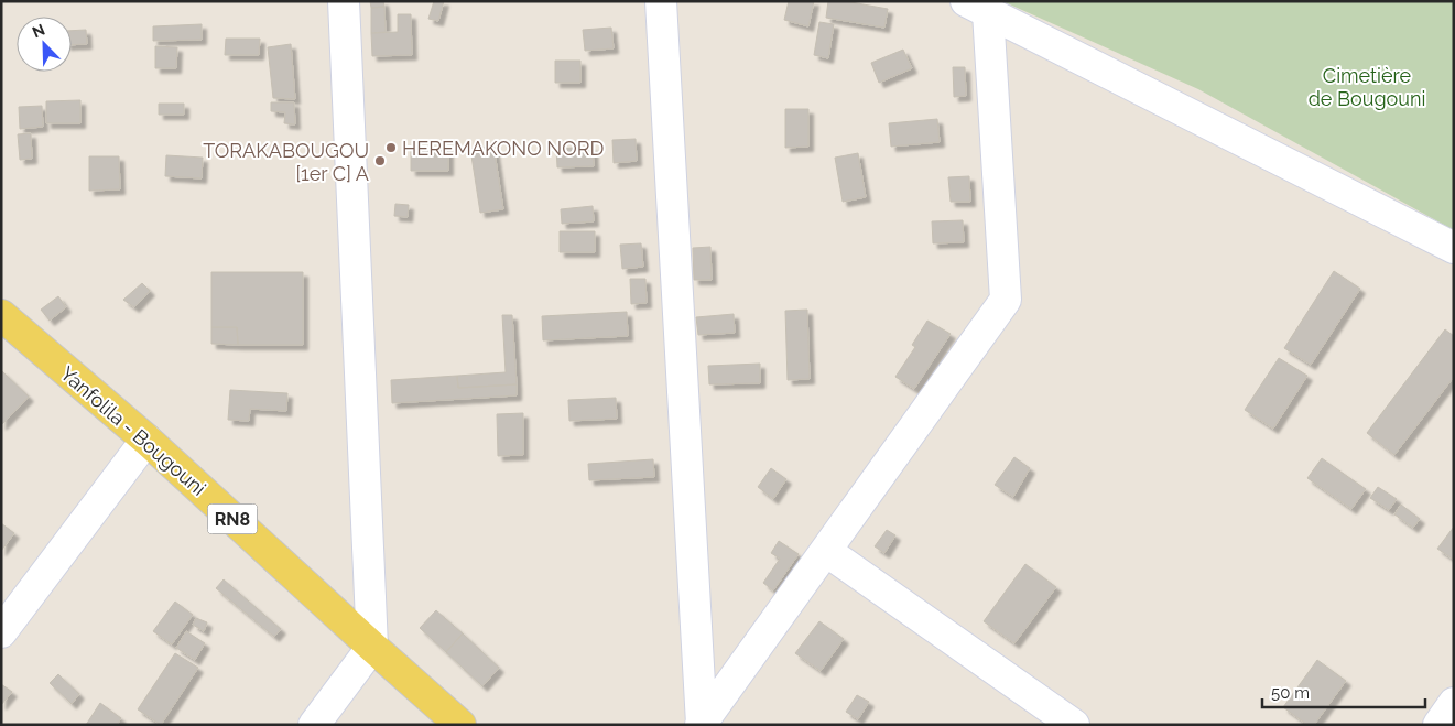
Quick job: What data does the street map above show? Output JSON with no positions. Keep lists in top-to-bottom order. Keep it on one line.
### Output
{"streets":{"main road":["Yanfolila - Bougouni","RN8"]},"parks":["Cimetière de Bougouni"],"places":["HEREMAKONO NORD","TORAKABOUGOU [1er C] A"],"scale_bar":"50 m","north":"top left"}
